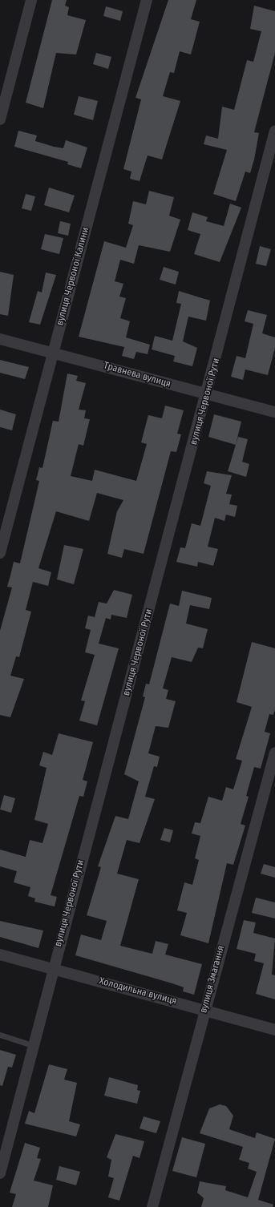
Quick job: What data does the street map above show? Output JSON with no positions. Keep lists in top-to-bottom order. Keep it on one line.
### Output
{"streets":{"street":["вулиця Червоної Калини","Травнева вулиця","вулиця Червоної Рути","вулиця Змагання","Холодильна вулиця"]},"crossings":[["вулиця Червоної Калини","Травнева вулиця"],["Травнева вулиця","вулиця Червоної Рути"],["вулиця Червоної Рути","Холодильна вулиця"],["вулиця Змагання","Холодильна вулиця"]]}
